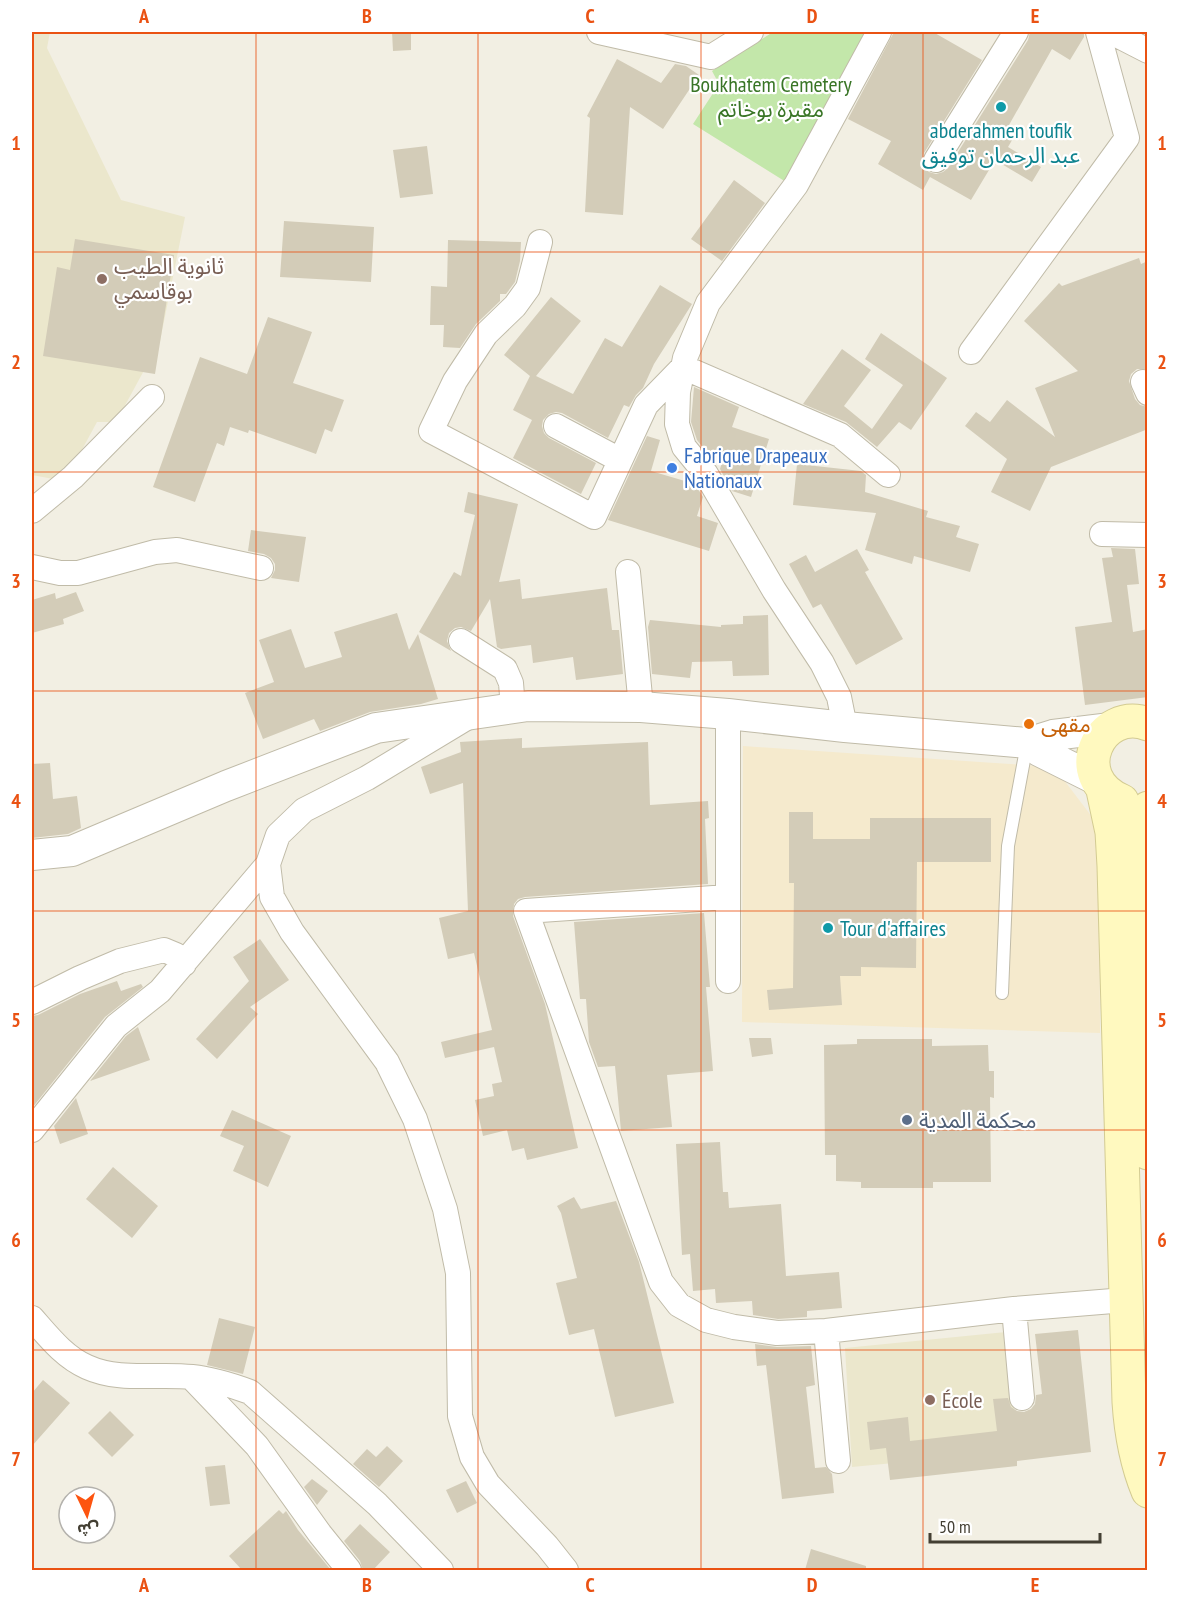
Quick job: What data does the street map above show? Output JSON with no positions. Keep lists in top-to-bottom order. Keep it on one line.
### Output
{"parks":["Boukhatem Cemetery مقبرة بوخاتم"],"places":["abderahmen toufik عبد الرحمان توفيق","ثانوية الطيب بوقاسمي","Fabrique Drapeaux Nationaux","مقهى","Tour d'affaires","محكمة المدية","École"],"scale_bar":"50 m","north":"bottom","grid":{"columns":["A","B","C","D","E"],"rows":["1","2","3","4","5","6","7"]}}
